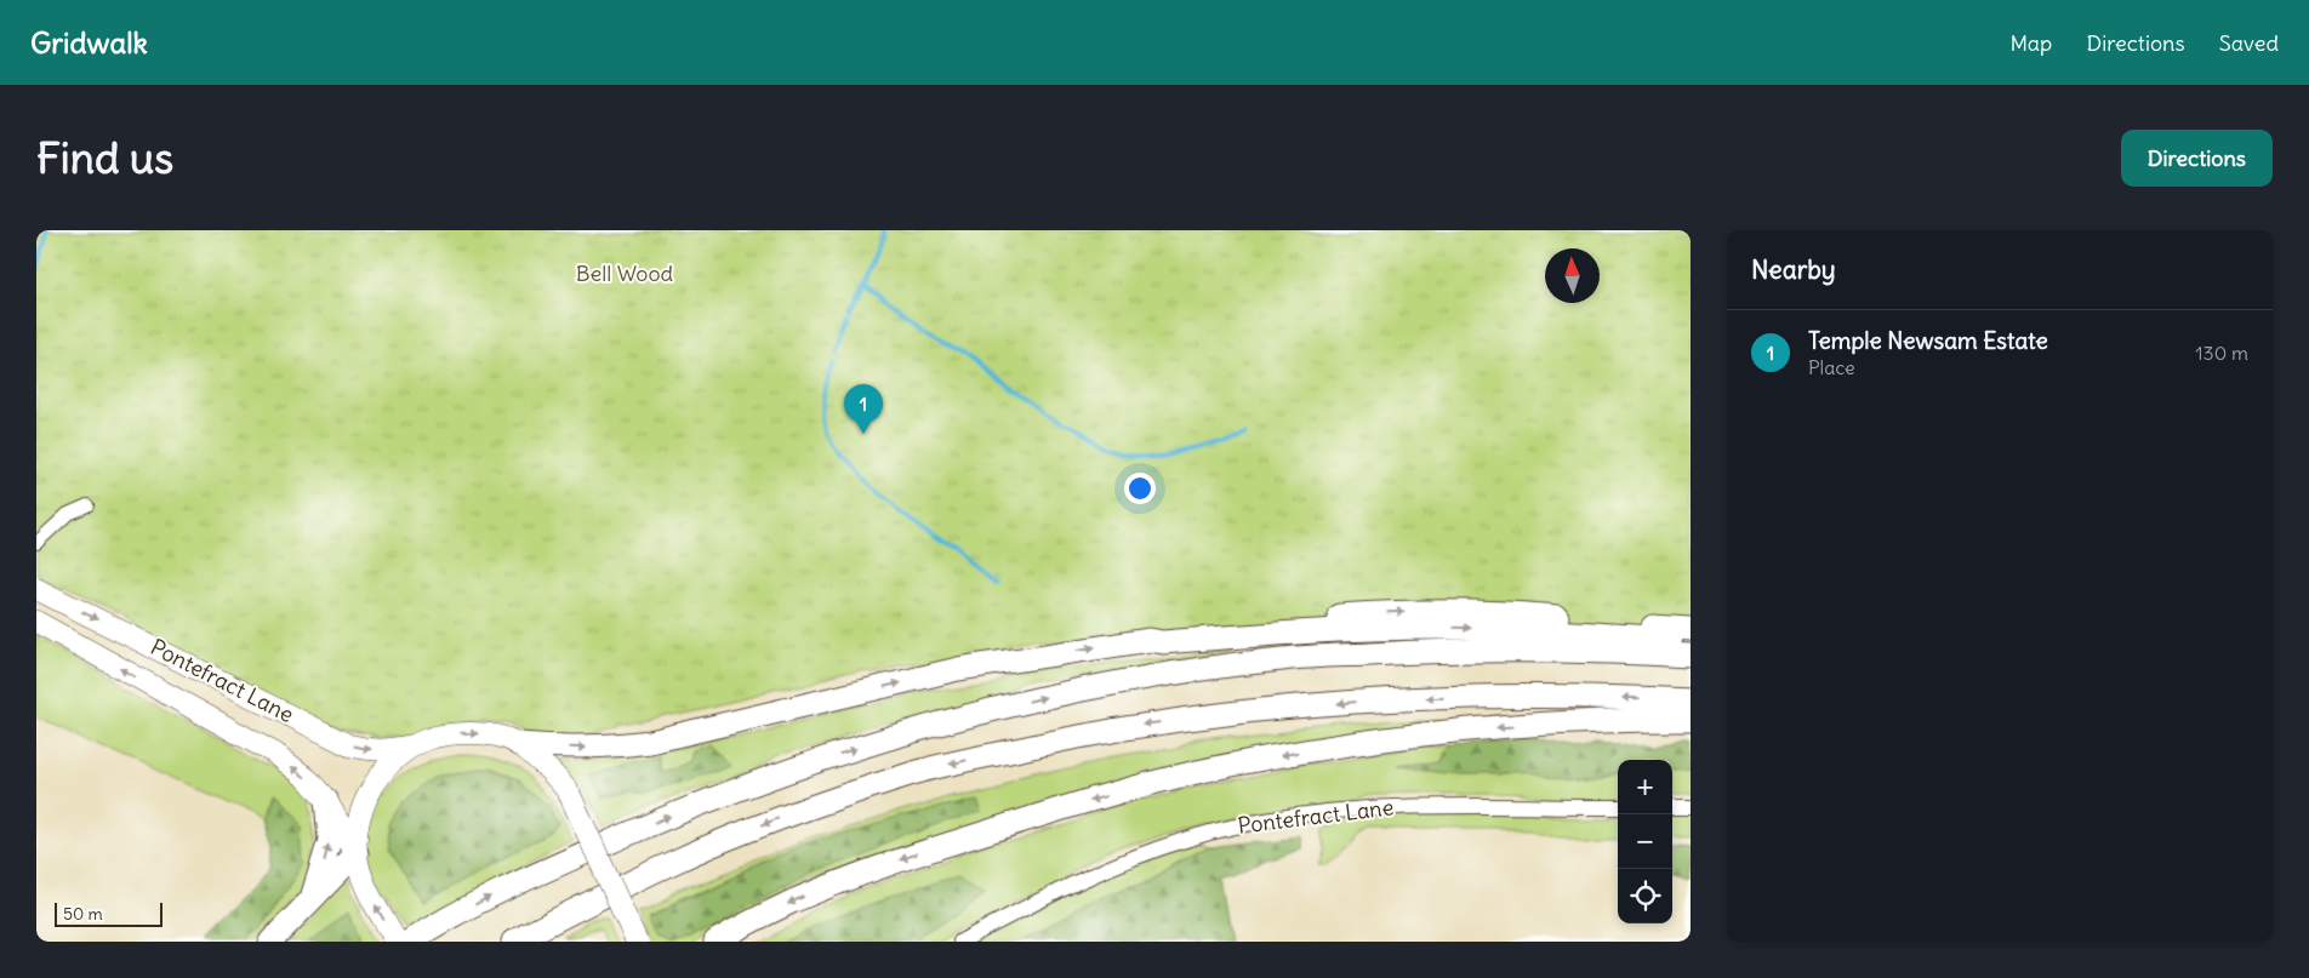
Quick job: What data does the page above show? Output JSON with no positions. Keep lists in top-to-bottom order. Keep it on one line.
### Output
{"streets":{"highway":["Pontefract Lane"]},"parks":["Bell Wood"],"scale_bar":"50 m","north":"top","page":{"header":"Gridwalk","nav":["Map","Directions","Saved"],"buttons":"Directions","title":"Find us","heading":"Nearby","list":[{"mark":"1","name":"Temple Newsam Estate","note":"Place","value":"130 m"}],"pins":"1","map_buttons":["+","−"],"scale":"50 m"}}
